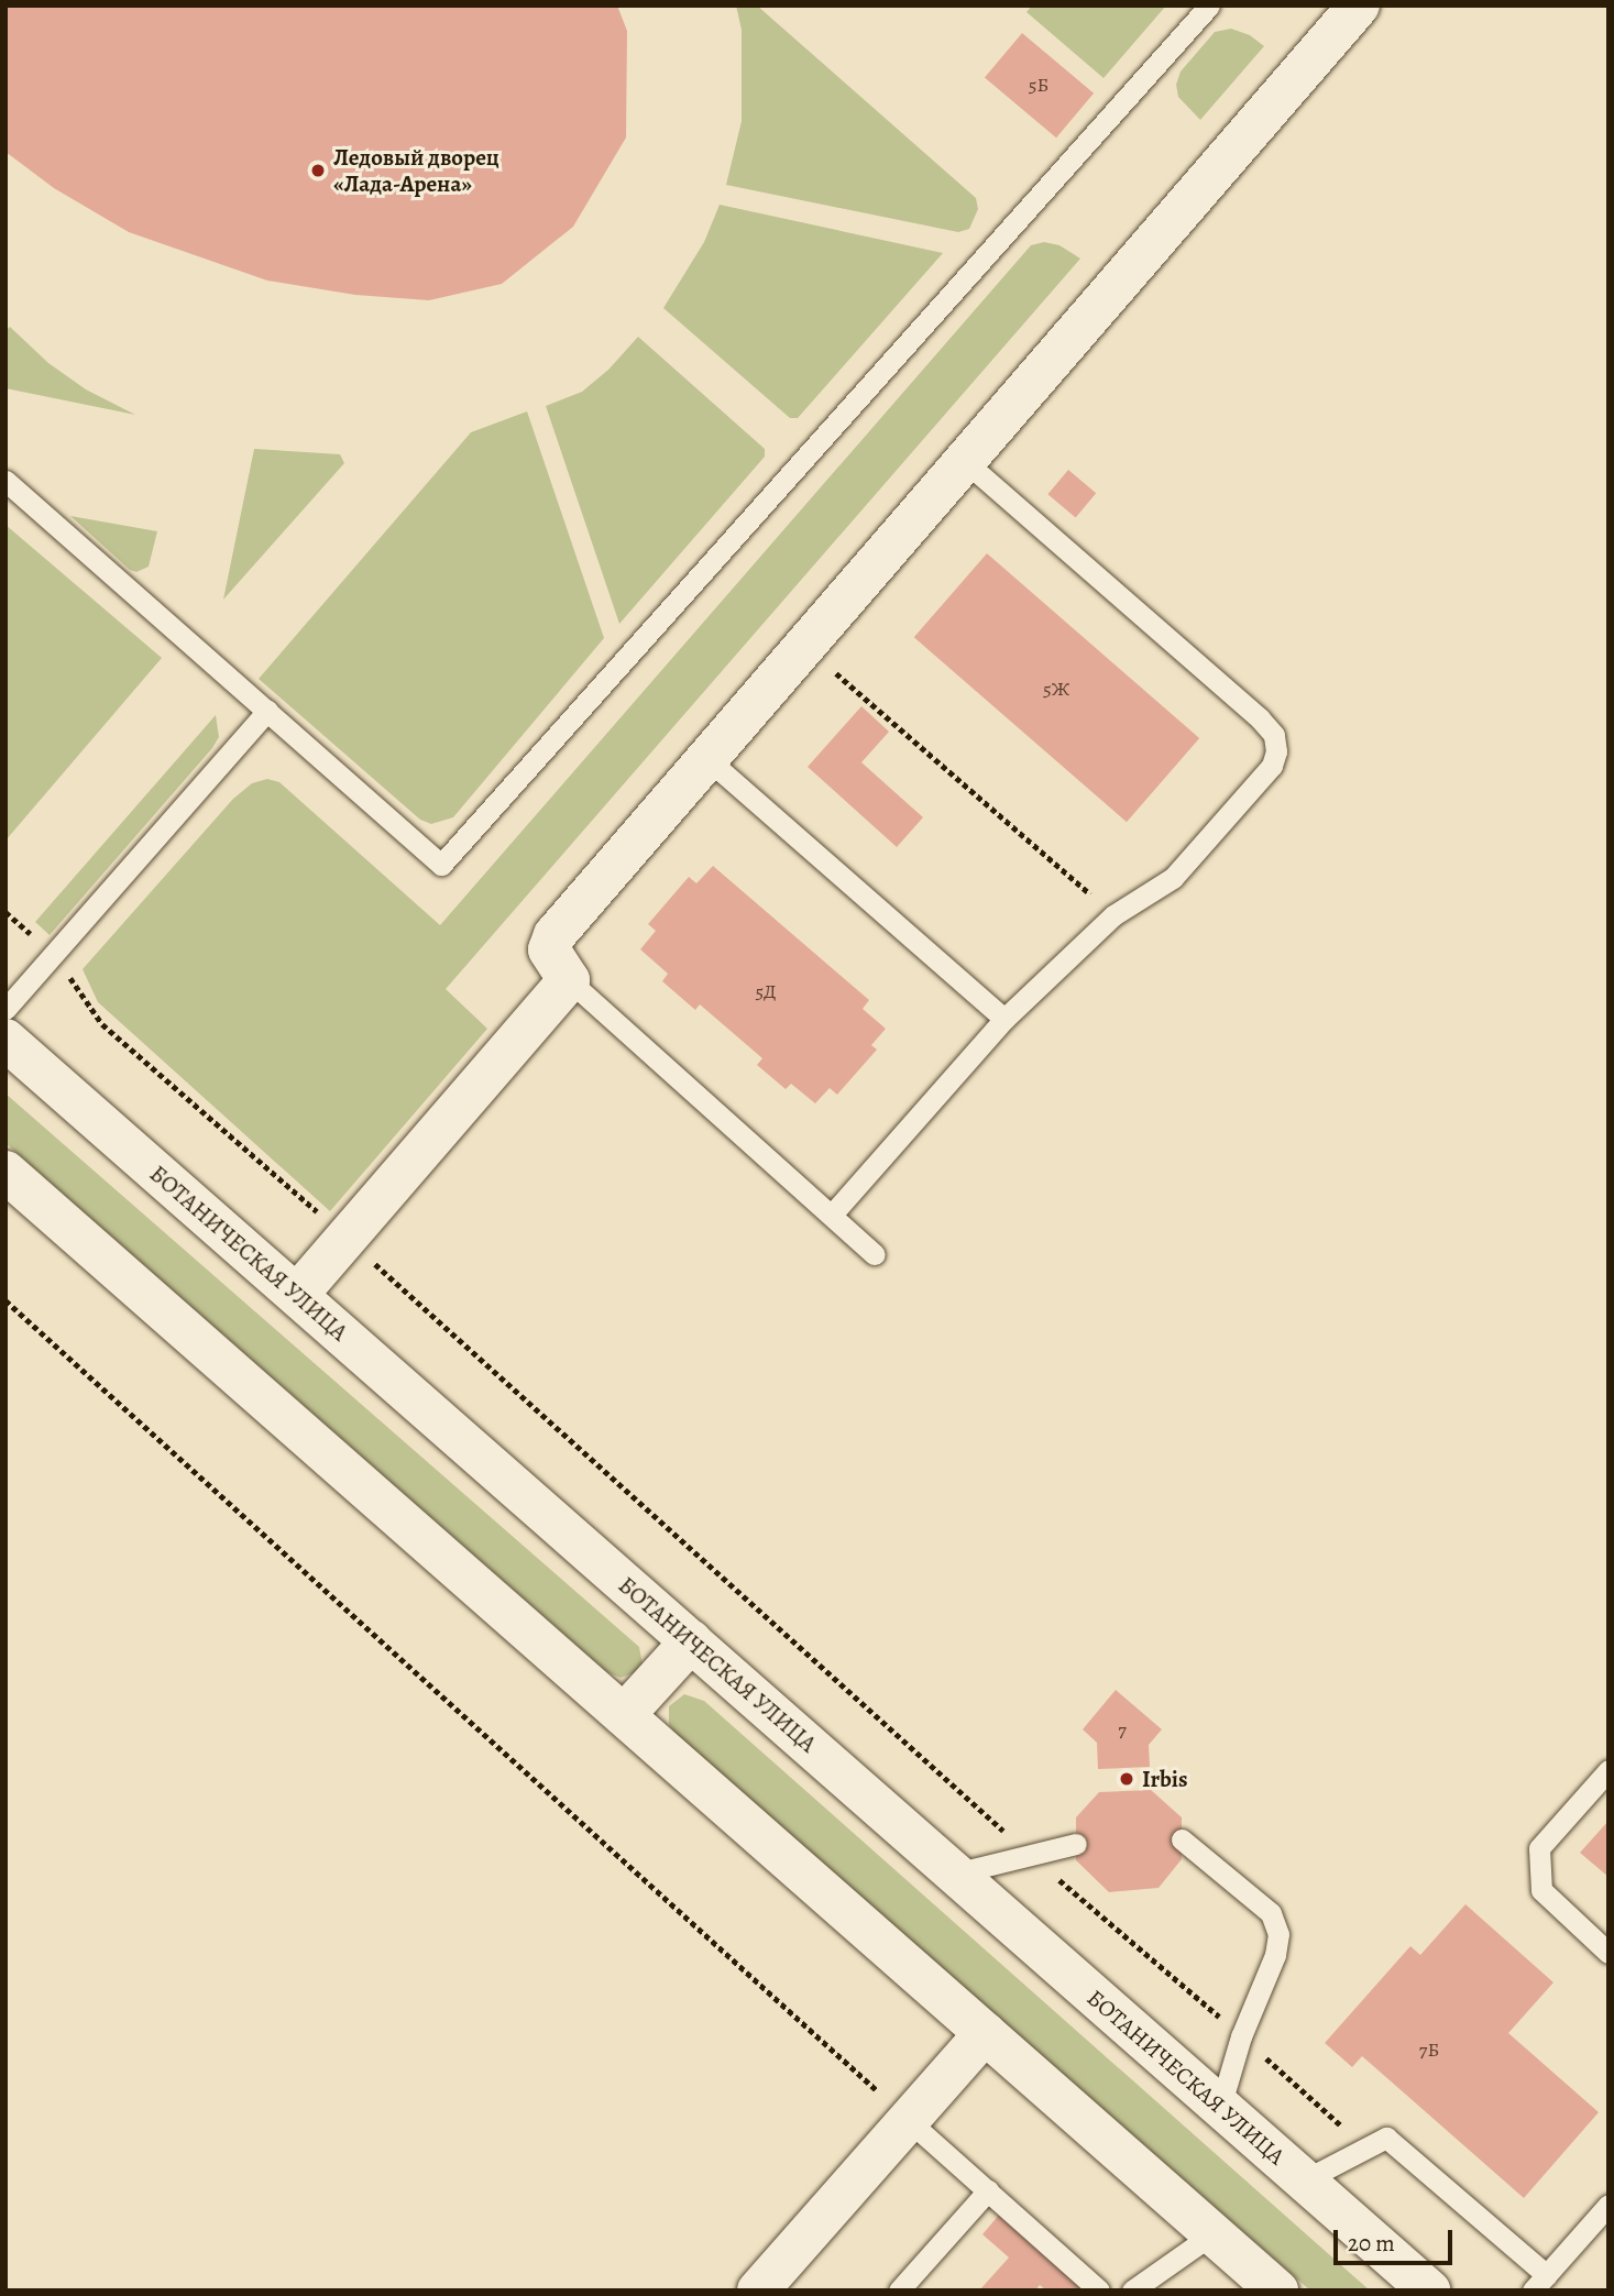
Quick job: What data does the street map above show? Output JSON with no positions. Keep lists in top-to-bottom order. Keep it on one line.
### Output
{"streets":{"main road":["БОТАНИЧЕСКАЯ УЛИЦА"]},"places":["Ледовый дворец «Лада-Арена»","Irbis"],"house_numbers":["5Б","5Ж","5Д","7","7Б"],"scale_bar":"20 m"}
